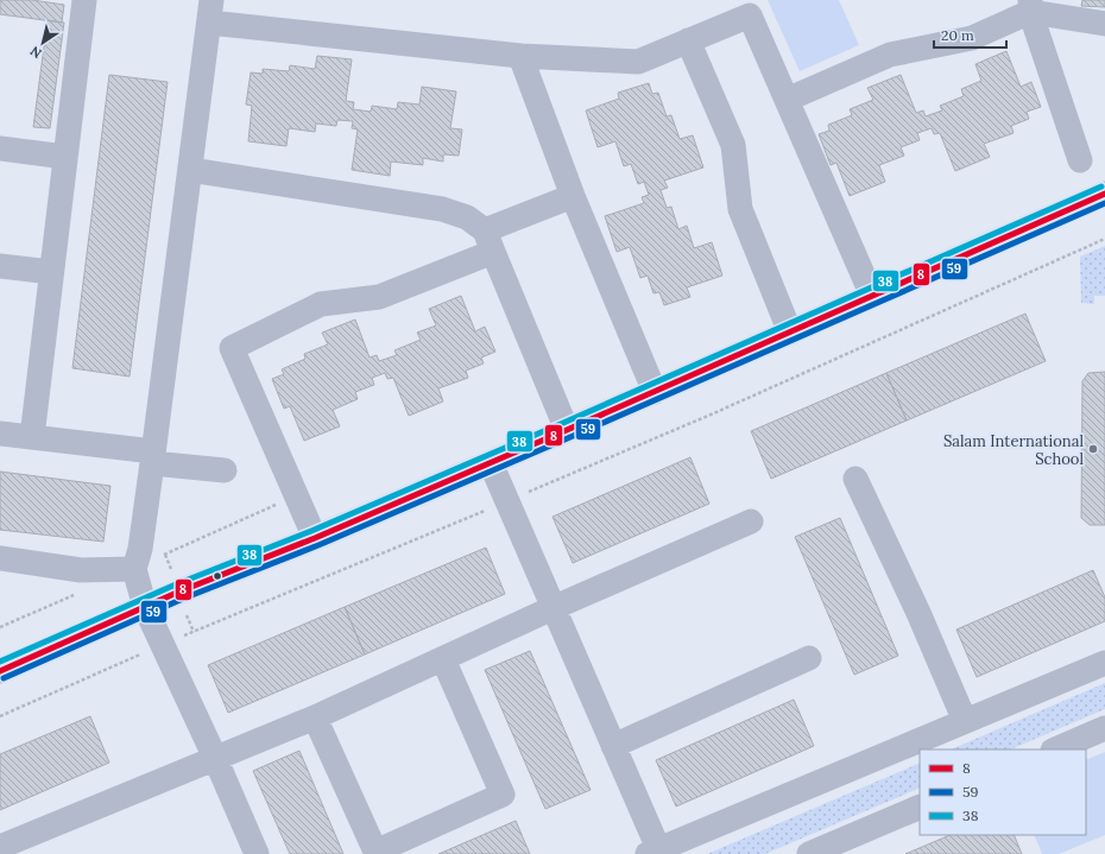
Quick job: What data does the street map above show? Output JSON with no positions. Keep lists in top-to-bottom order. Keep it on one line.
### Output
{"places":["Salam International School"],"lines":["transit line 38","transit line 8","transit line 59"],"legend":["8","59","38"],"scale_bar":"20 m","north":"bottom left"}
